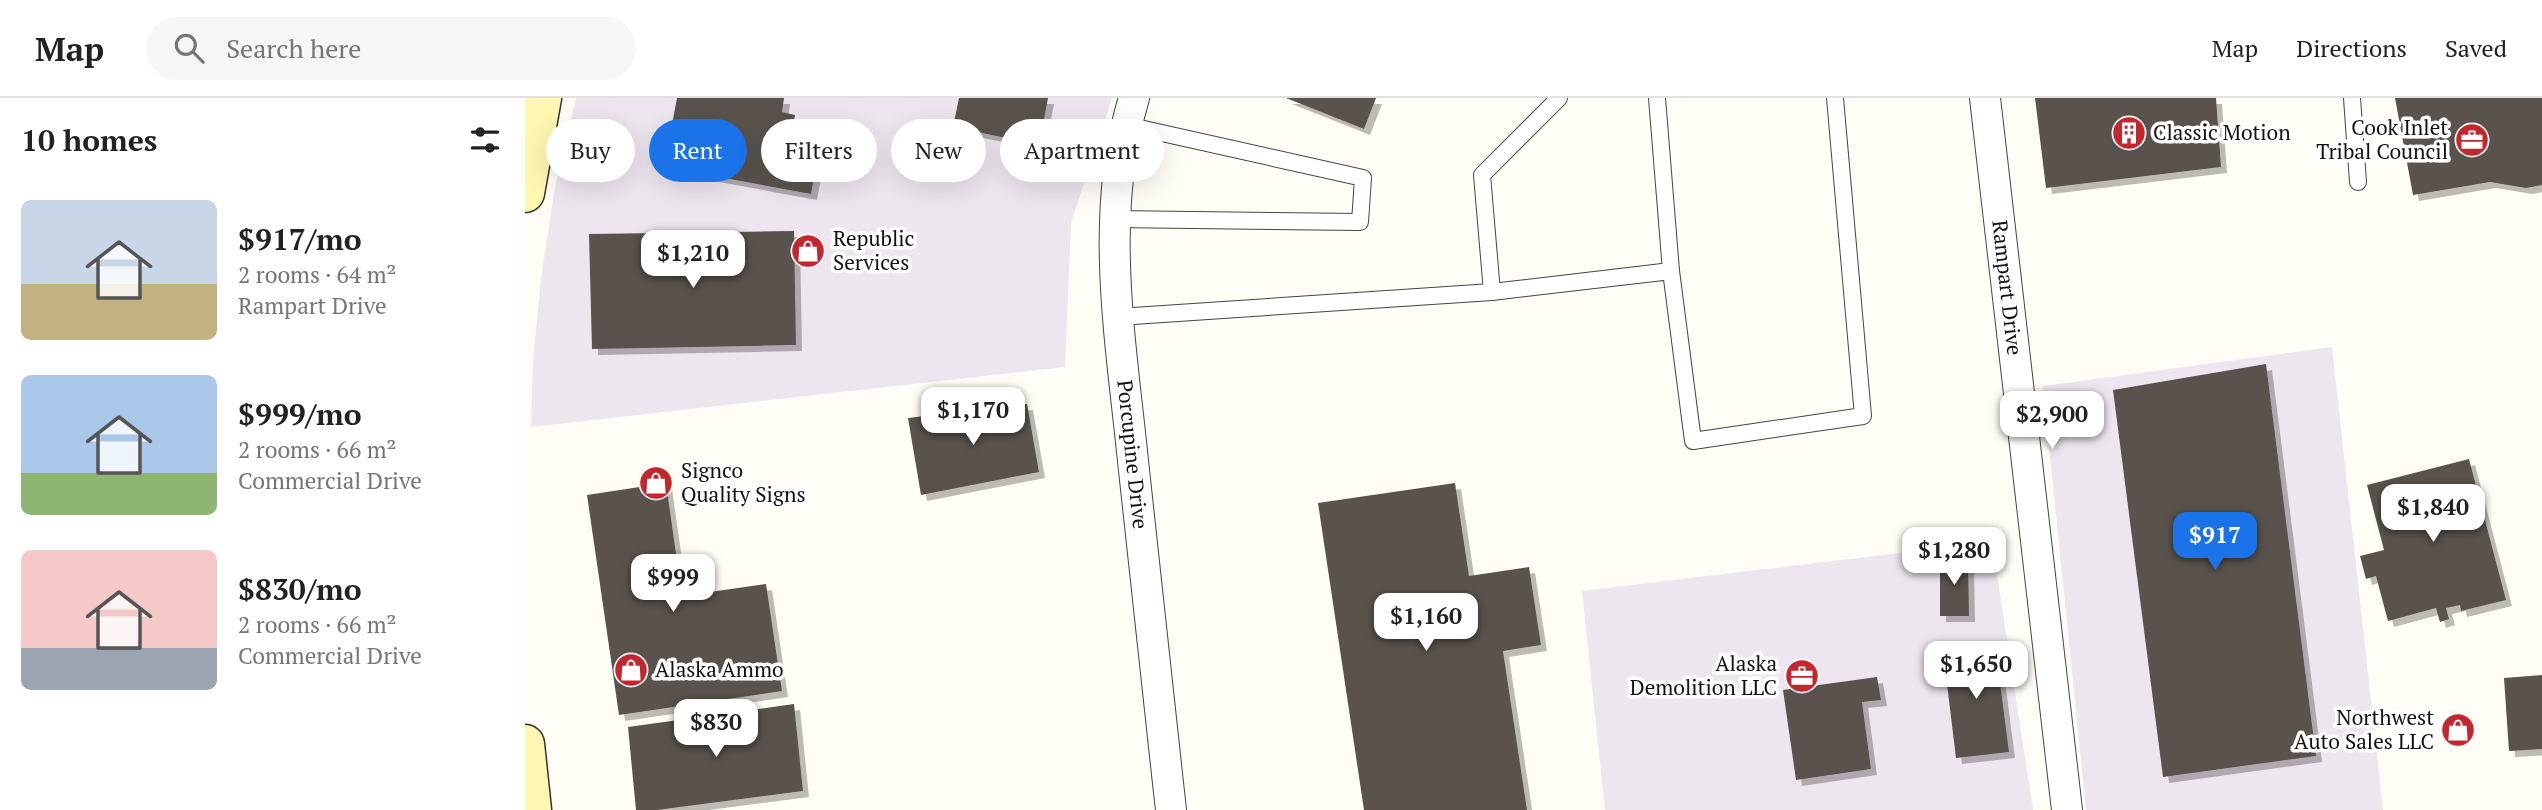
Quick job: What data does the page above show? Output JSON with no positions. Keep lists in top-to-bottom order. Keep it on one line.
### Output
{"streets":{"street":["Rampart Drive","Porcupine Drive"]},"places":{"building":["Classic Motion"],"office":["Cook Inlet Tribal Council","Alaska Demolition LLC"],"shop":["Republic Services","Signco Quality Signs","Alaska Ammo","Northwest Auto Sales LLC"]},"page":{"header":"Map","search":"Search here","nav":["Map","Directions","Saved"],"heading":"10 homes","chip":["Buy","Rent","Filters","New","Apartment"],"list":[{"name":"$917/mo","note":"2 rooms · 64 m² · Rampart Drive"},{"name":"$999/mo","note":"2 rooms · 66 m² · Commercial Drive"},{"name":"$830/mo","note":"2 rooms · 66 m² · Commercial Drive"}],"price":["$1,210","$1,170","$2,900","$1,840","$917","$1,280","$999","$1,160","$1,650","$830"]}}
